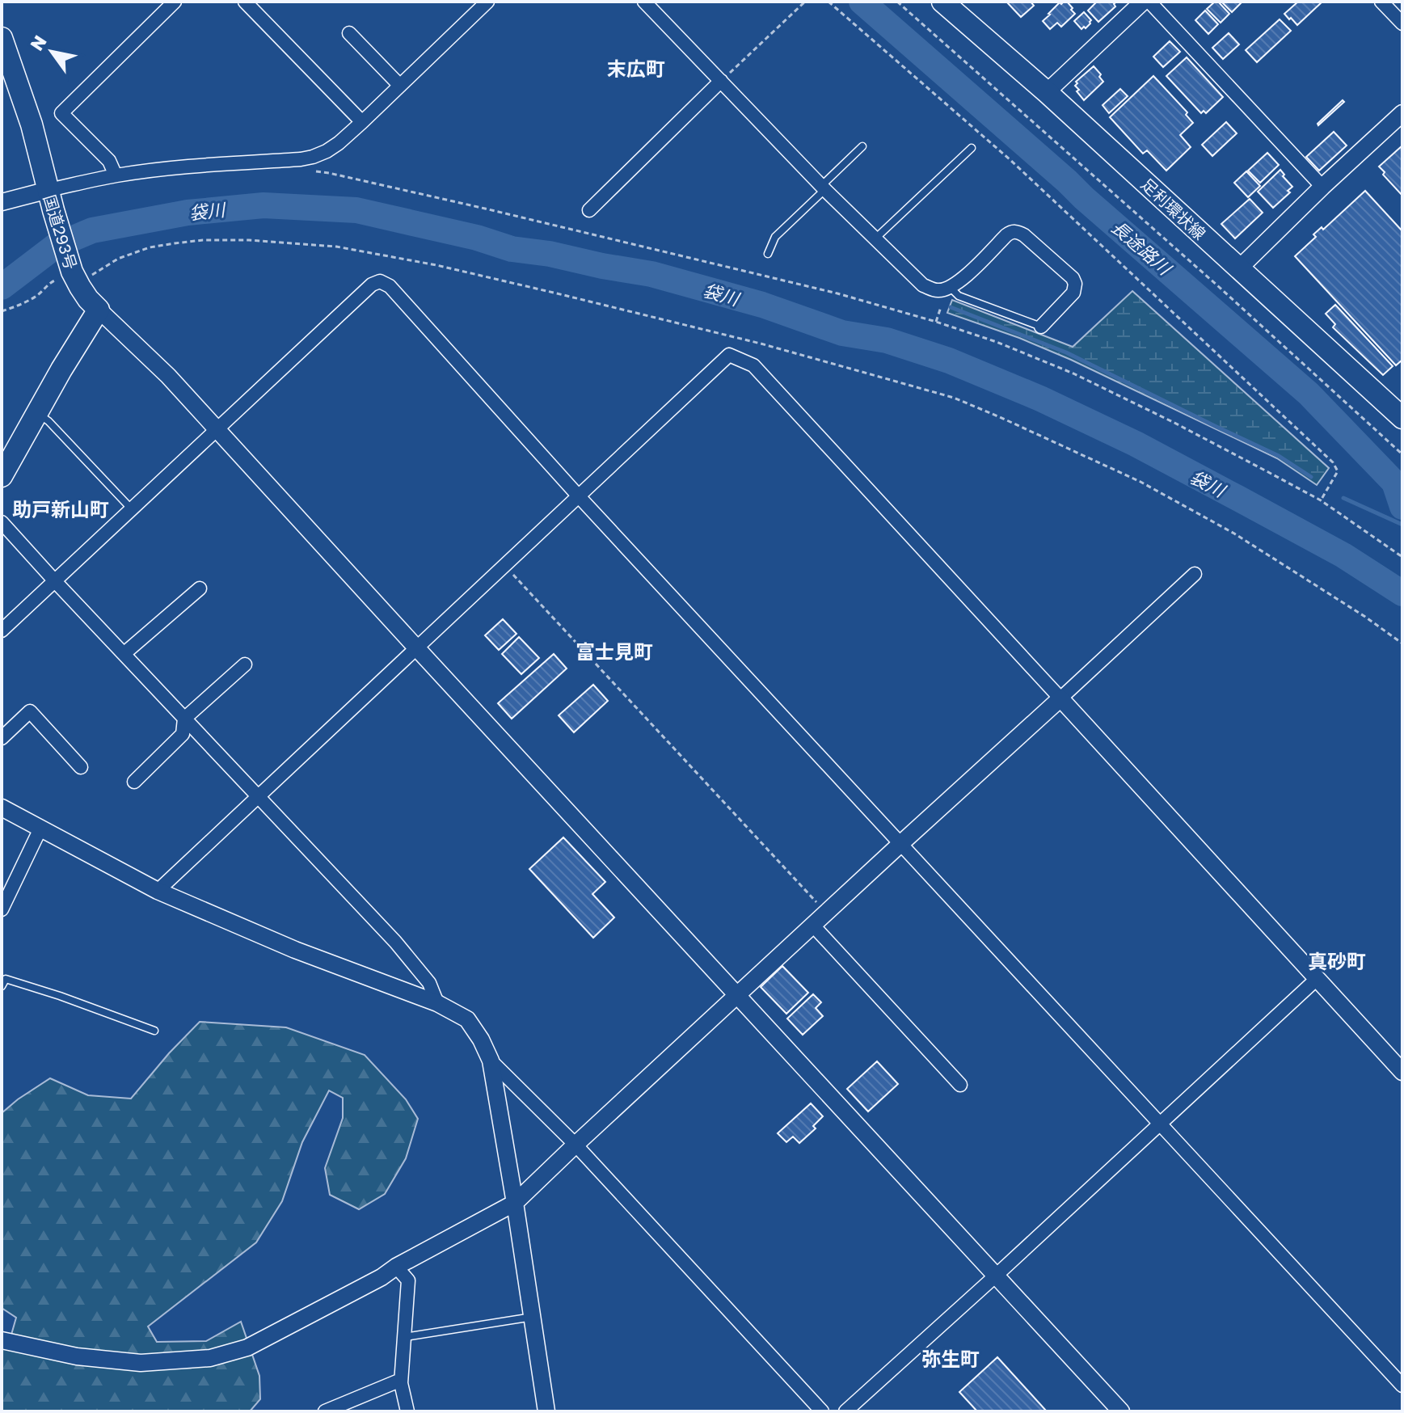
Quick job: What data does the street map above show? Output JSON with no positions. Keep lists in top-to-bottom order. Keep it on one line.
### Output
{"streets":{"main road":["足利環状線","国道293号"]},"districts":["末広町","助戸新山町","富士見町","真砂町","弥生町"],"water":["袋川","長途路川"],"north":"top left"}
